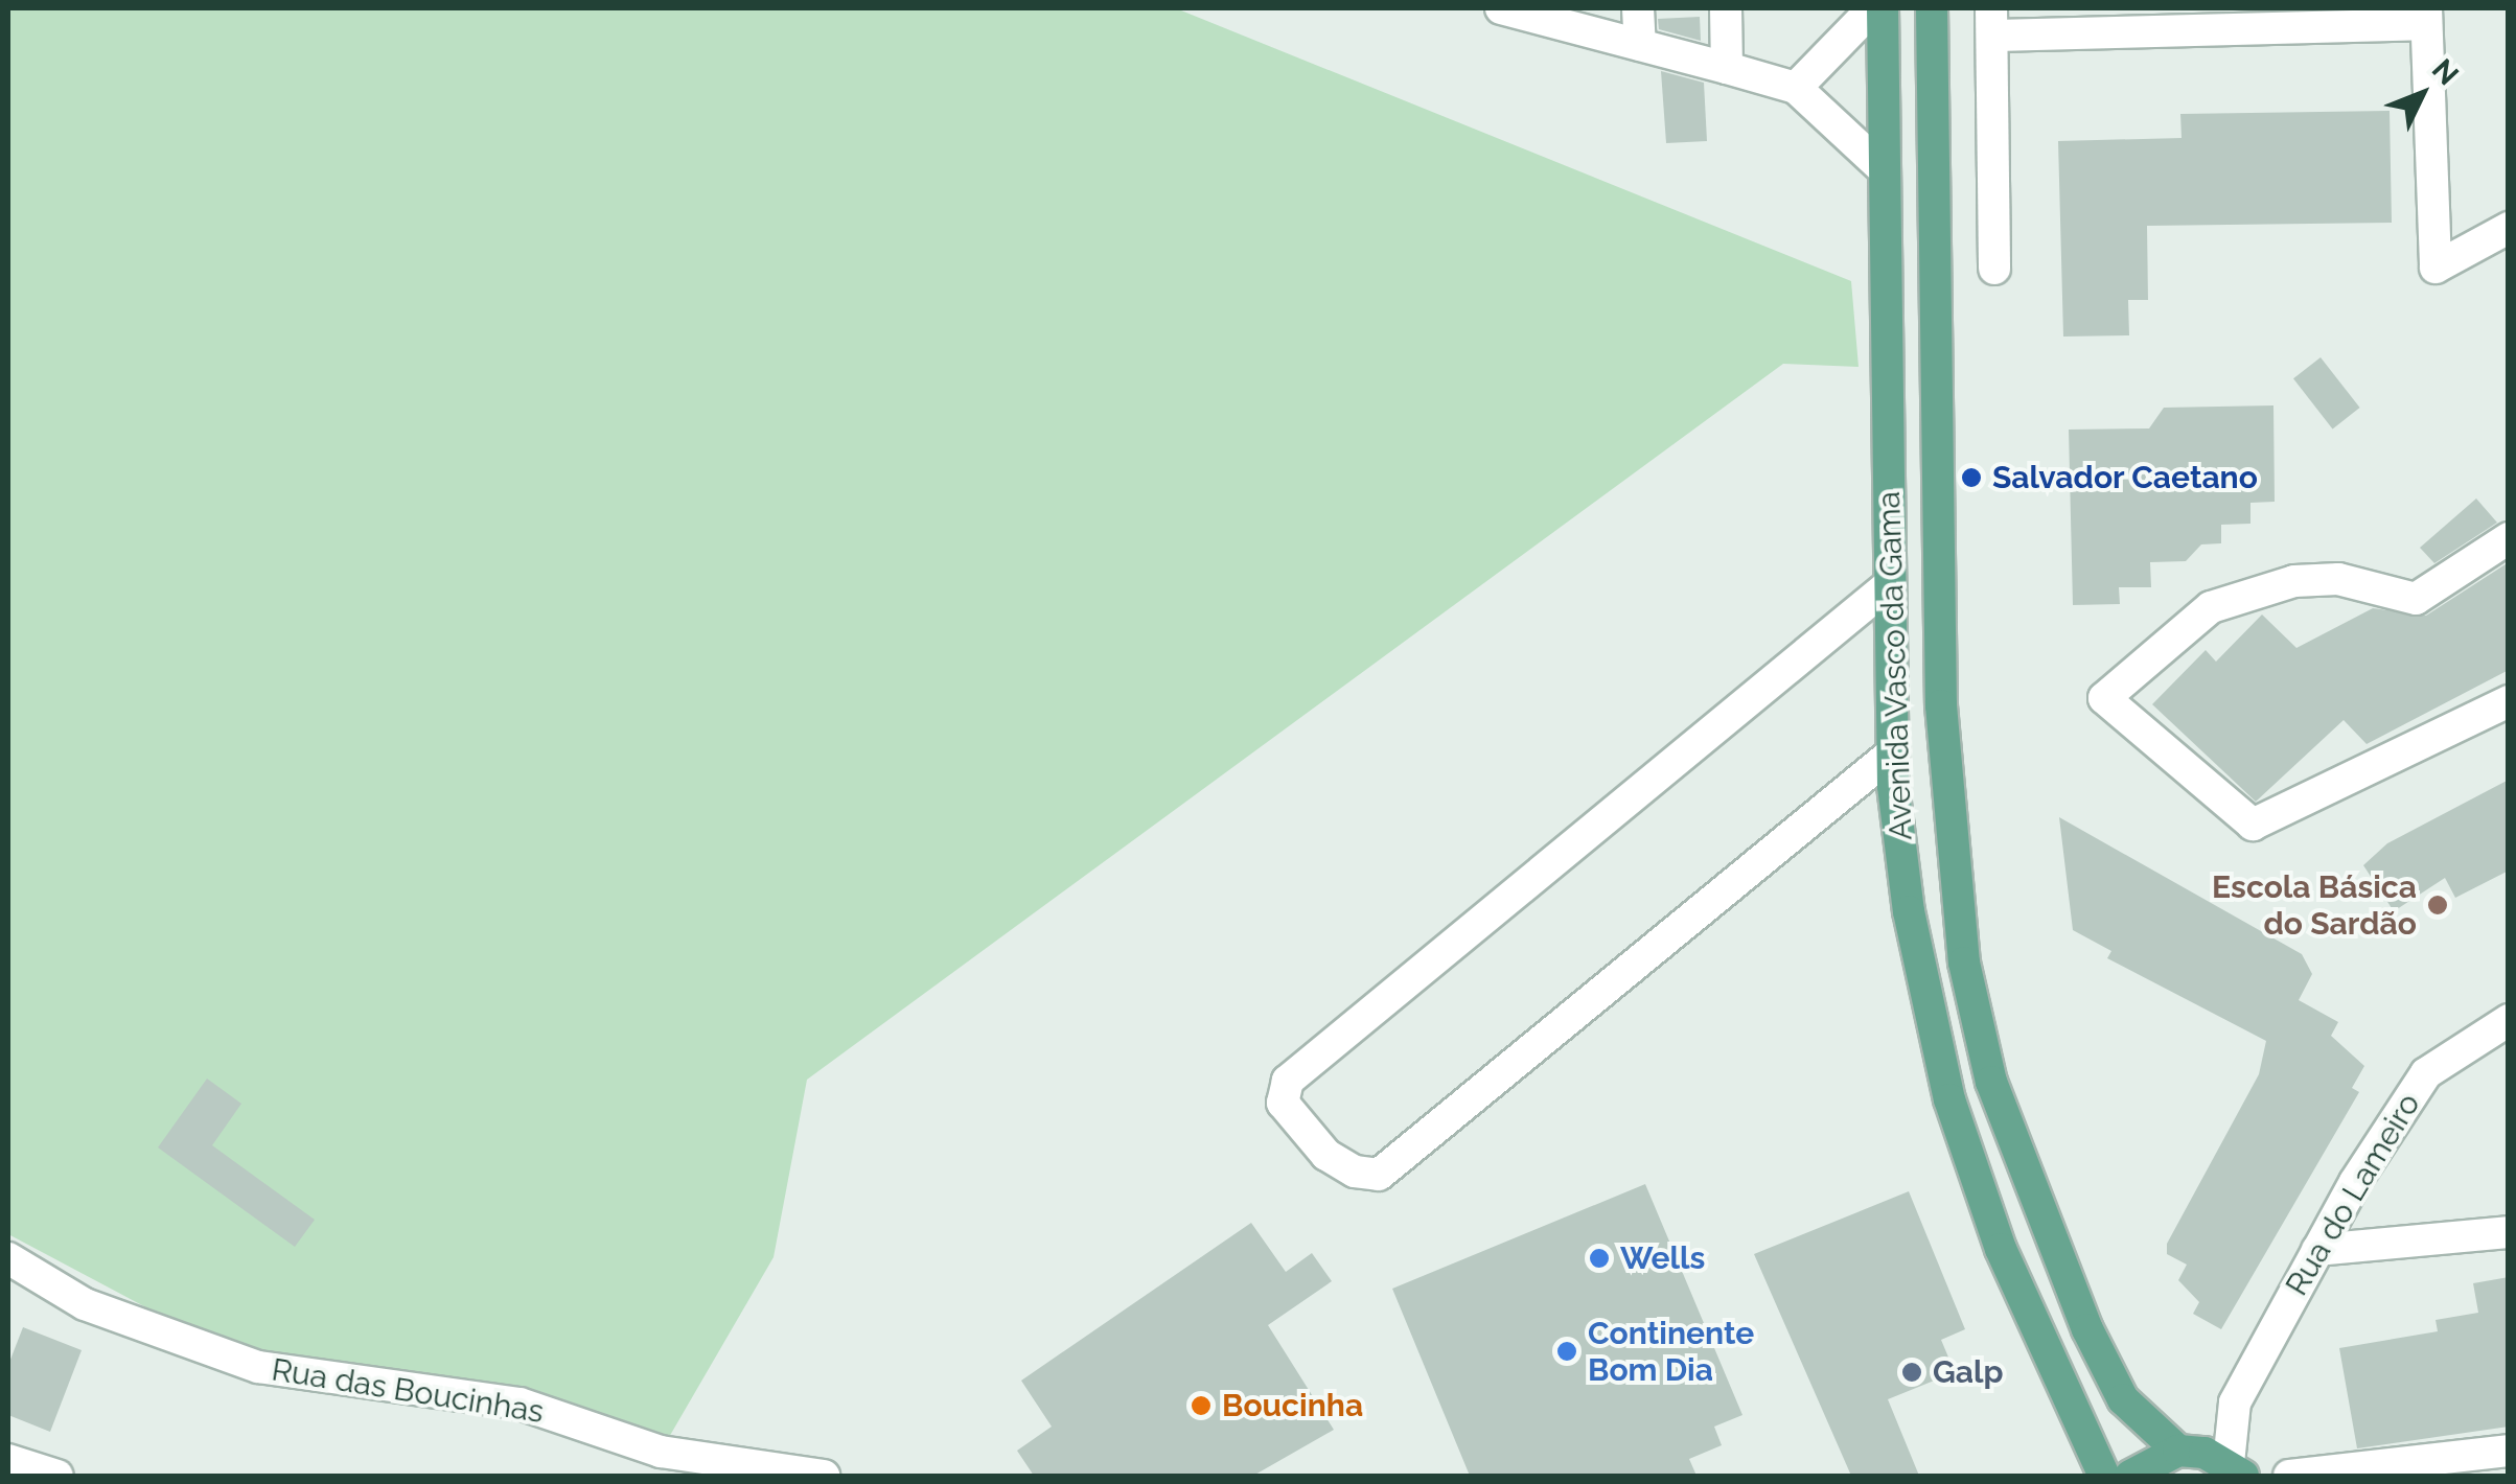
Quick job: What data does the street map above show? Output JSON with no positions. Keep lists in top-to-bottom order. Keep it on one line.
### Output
{"streets":{"main road":["Avenida Vasco da Gama"],"street":["Rua do Lameiro","Rua das Boucinhas"]},"crossings":[["Avenida Vasco da Gama","Rua do Lameiro"]],"places":["Salvador Caetano","Escola Básica do Sardão","Wells","Continente Bom Dia","Galp","Boucinha"],"north":"top right"}
